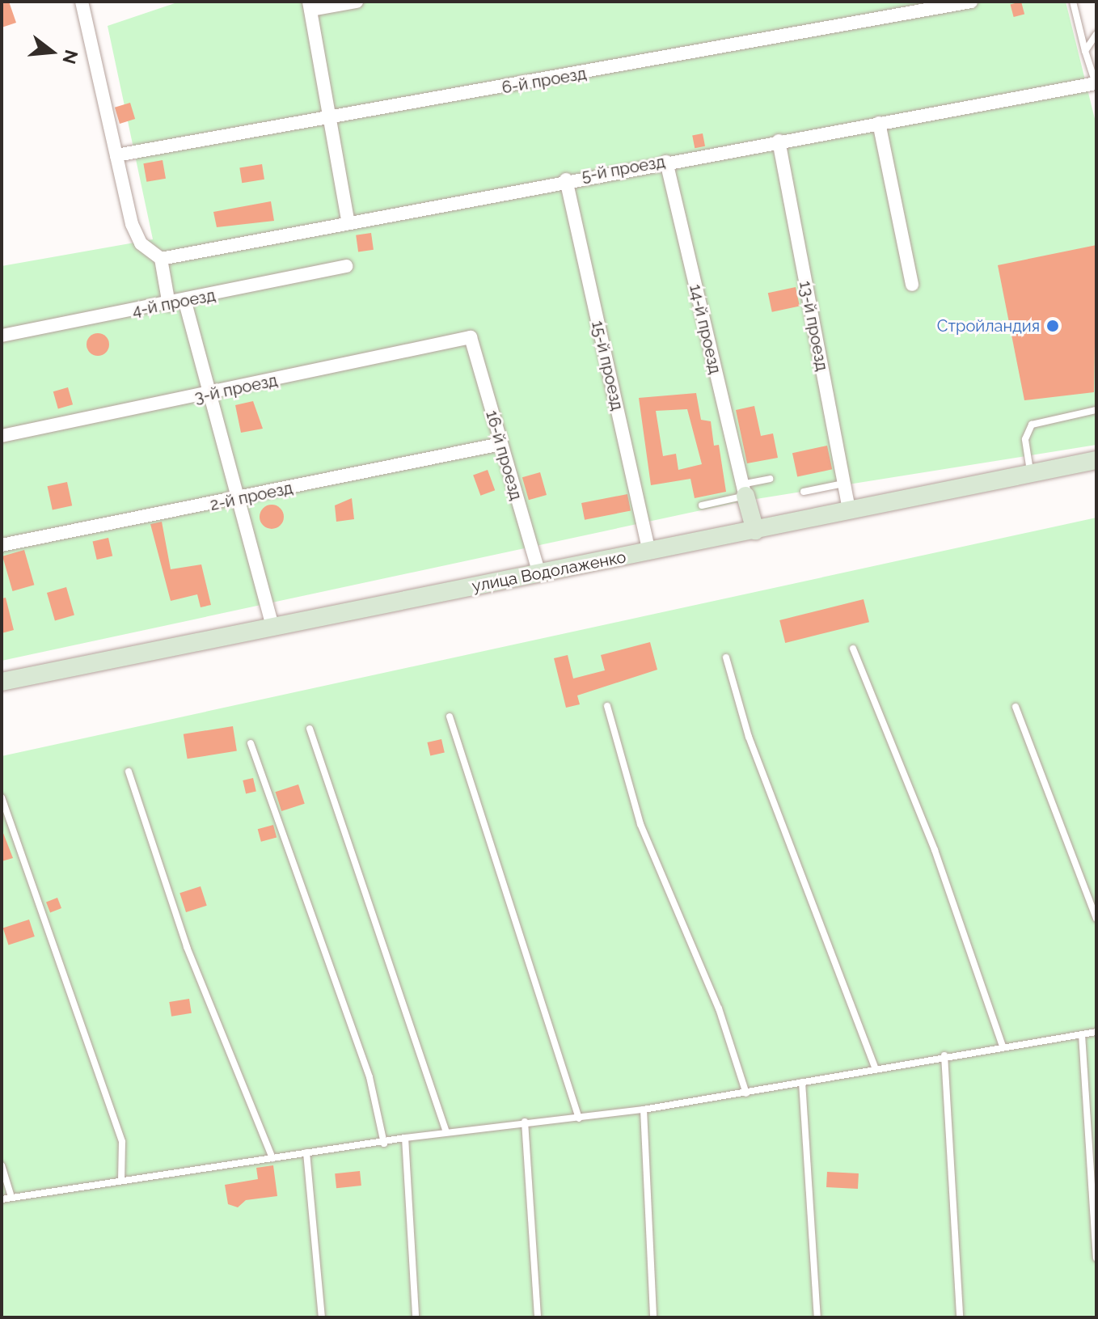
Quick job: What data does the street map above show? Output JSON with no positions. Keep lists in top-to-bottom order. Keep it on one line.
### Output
{"streets":{"main road":["улица Водолаженко"],"street":["6-й проезд","5-й проезд","4-й проезд","13-й проезд","14-й проезд","15-й проезд","3-й проезд","16-й проезд","2-й проезд"]},"crossings":[["5-й проезд","13-й проезд"],["5-й проезд","14-й проезд"],["5-й проезд","15-й проезд"],["13-й проезд","улица Водолаженко"],["15-й проезд","улица Водолаженко"],["3-й проезд","16-й проезд"],["16-й проезд","2-й проезд"],["16-й проезд","улица Водолаженко"]],"places":["Стройландия"],"north":"right"}
